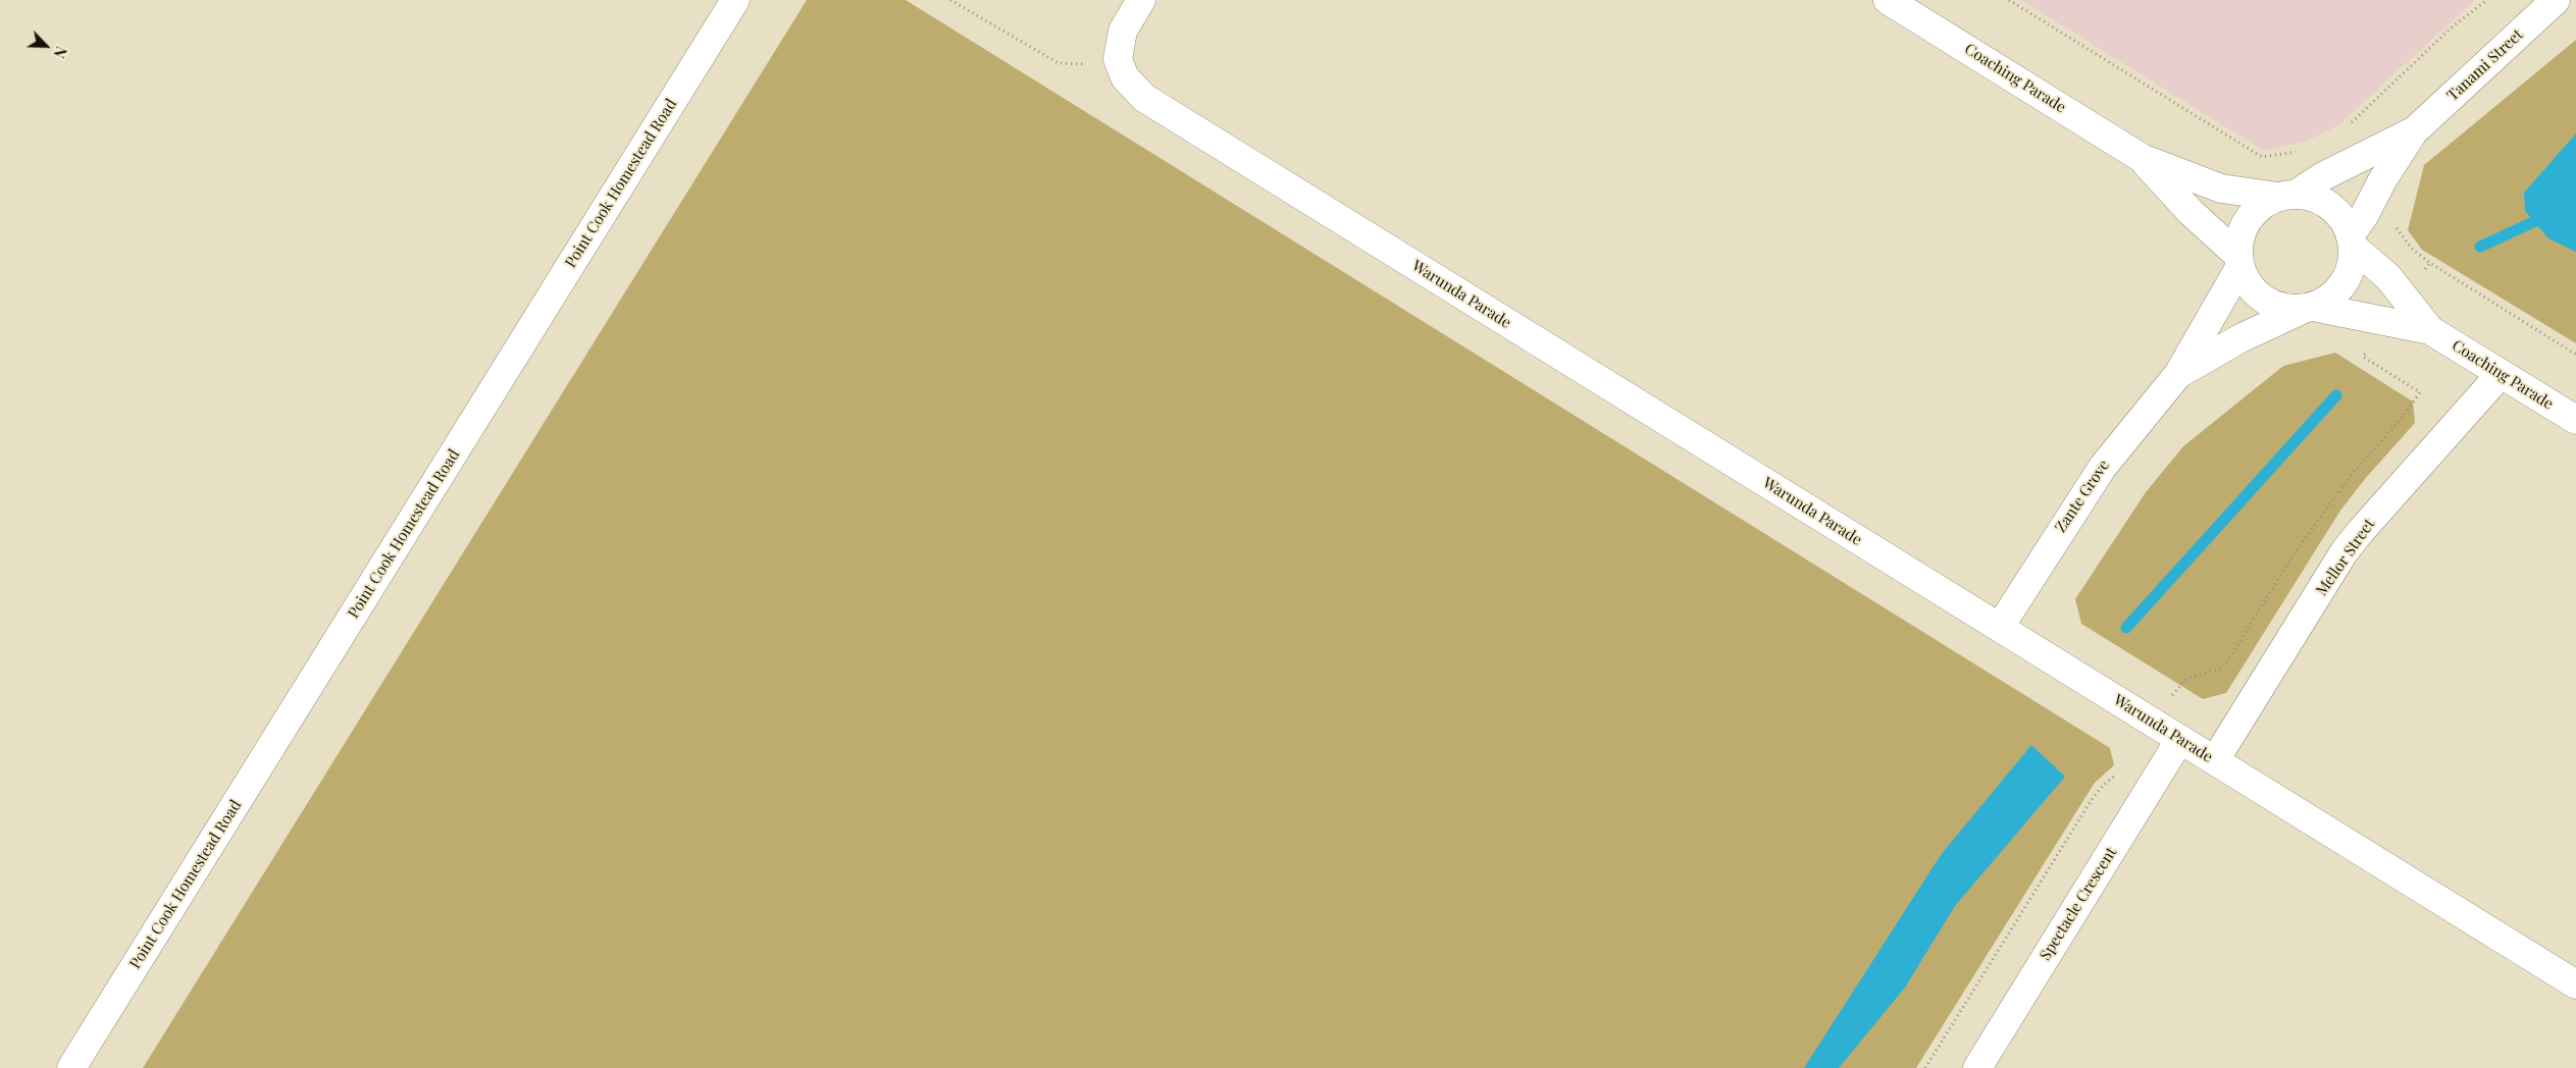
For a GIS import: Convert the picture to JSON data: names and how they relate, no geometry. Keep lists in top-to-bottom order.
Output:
{
  "streets": {
    "street": [
      "Tanami Street",
      "Coaching Parade",
      "Point Cook Homestead Road",
      "Warunda Parade",
      "Zante Grove",
      "Mellor Street",
      "Spectacle Crescent"
    ]
  },
  "crossings": [
    ["Tanami Street", "Coaching Parade"],
    ["Tanami Street", "Zante Grove"],
    ["Coaching Parade", "Zante Grove"],
    ["Coaching Parade", "Mellor Street"],
    ["Warunda Parade", "Zante Grove"],
    ["Warunda Parade", "Mellor Street"],
    ["Warunda Parade", "Spectacle Crescent"]
  ],
  "north": "bottom right"
}
